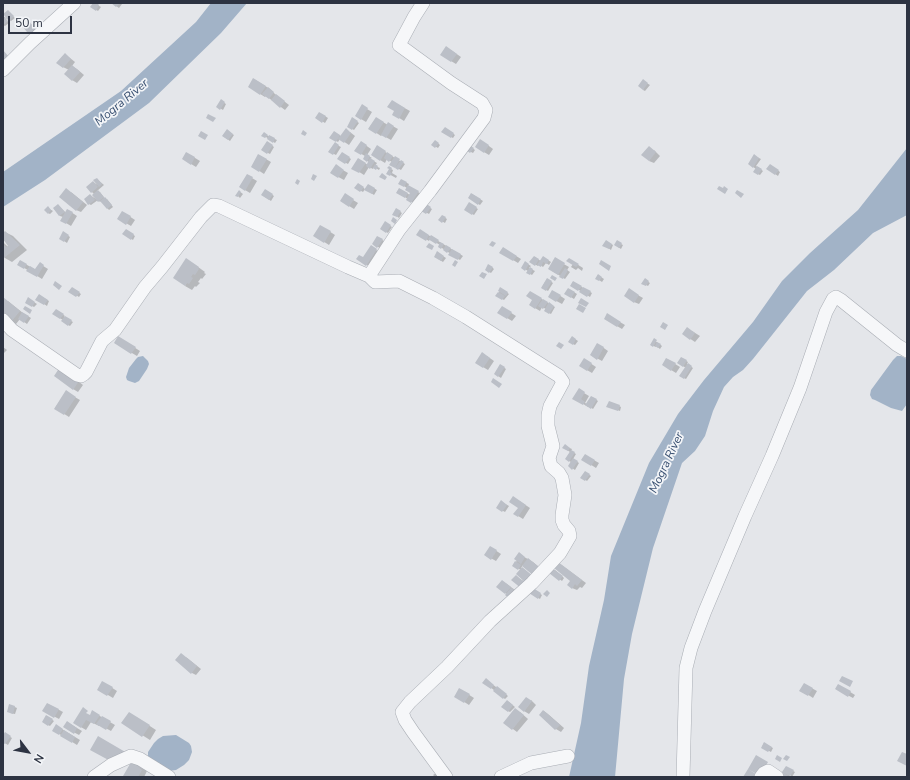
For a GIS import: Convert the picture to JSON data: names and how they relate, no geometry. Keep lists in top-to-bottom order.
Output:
{
  "water": ["Mogra River"],
  "scale_bar": "50 m",
  "north": "bottom right"
}
